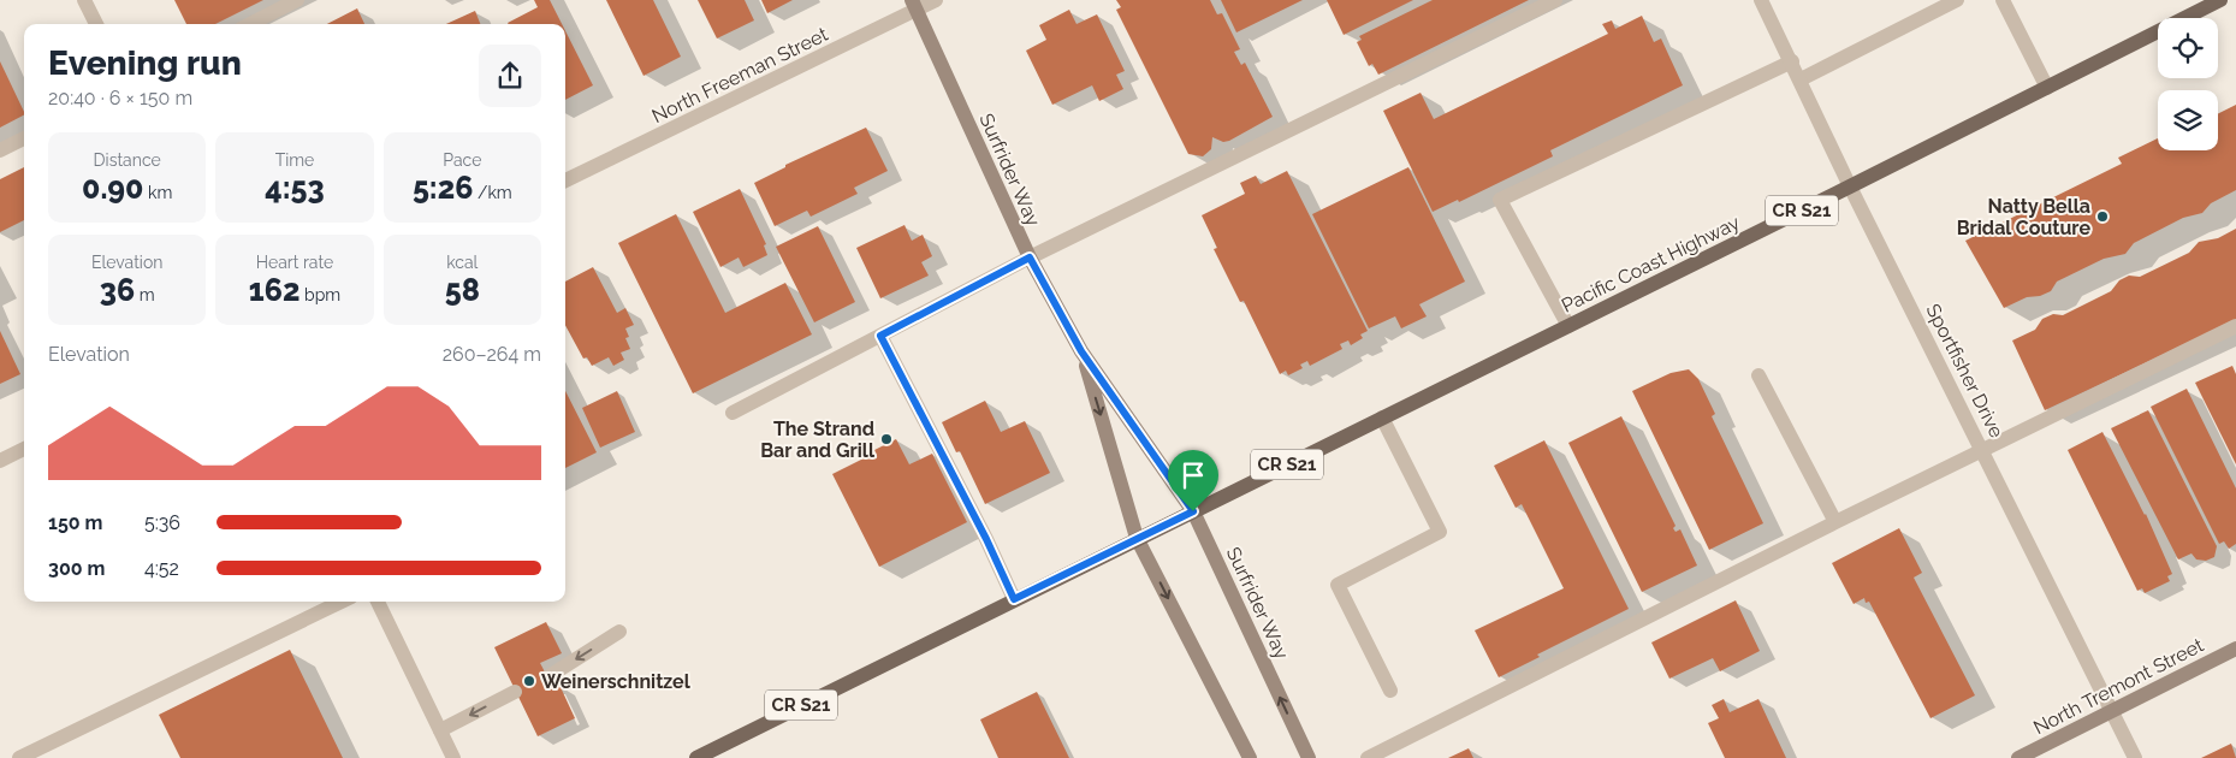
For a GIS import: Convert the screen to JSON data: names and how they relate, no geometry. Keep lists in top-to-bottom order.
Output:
{
  "streets": {
    "main road": ["CR S21", "Pacific Coast Highway"],
    "street": [
      "North Freeman Street",
      "Surfrider Way",
      "Sportfisher Drive",
      "North Tremont Street"
    ]
  },
  "crossings": [
    ["North Freeman Street", "Surfrider Way"],
    ["Surfrider Way", "CR S21"],
    ["Surfrider Way", "Pacific Coast Highway"],
    ["CR S21", "Pacific Coast Highway"],
    ["Pacific Coast Highway", "Sportfisher Drive"],
    ["Sportfisher Drive", "North Tremont Street"]
  ],
  "places": ["Natty Bella Bridal Couture", "The Strand Bar and Grill", "Weinerschnitzel"],
  "page": {
    "heading": ["Evening run", "20:40 · 6 × 150 m"],
    "stats": [
      ["Distance", "0.90 km"],
      ["Time", "4:53"],
      ["Pace", "5:26 /km"],
      ["Elevation", "36 m"],
      ["Heart rate", "162 bpm"],
      ["kcal", "58"]
    ],
    "chart": ["Elevation", "260–264 m"],
    "list": [
      {
        "name": "150 m",
        "note": "5:36"
      },
      {
        "name": "300 m",
        "note": "4:52"
      }
    ]
  }
}
